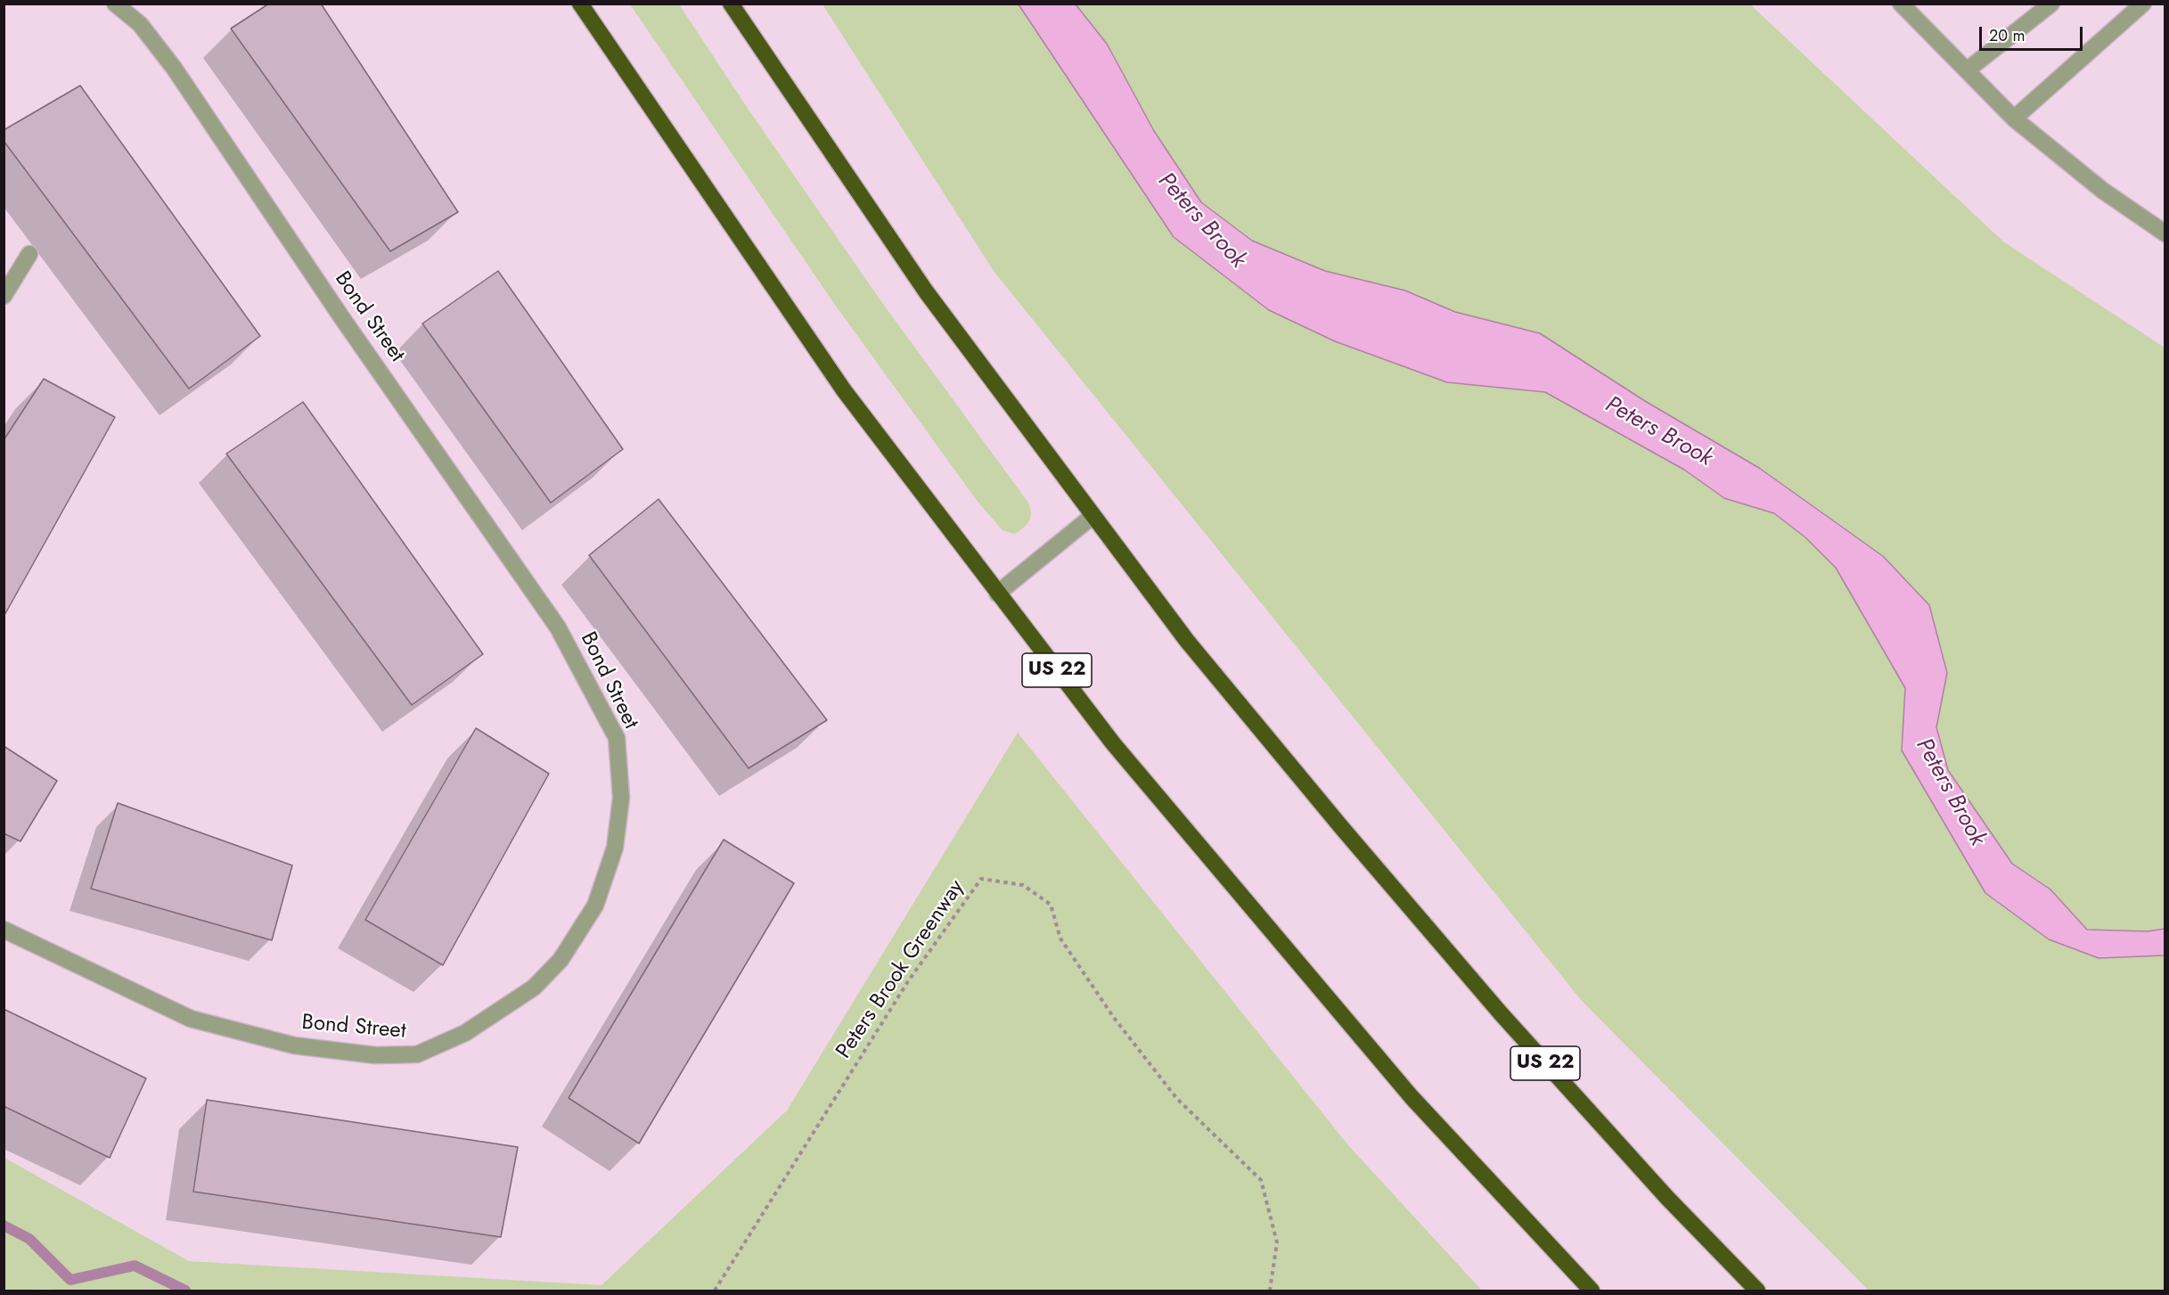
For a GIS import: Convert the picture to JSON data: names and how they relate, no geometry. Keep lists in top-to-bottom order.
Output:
{
  "streets": {
    "highway": ["US 22"],
    "street": ["Bond Street"],
    "path": ["Peters Brook Greenway"]
  },
  "water": ["Peters Brook"],
  "scale_bar": "20 m"
}
